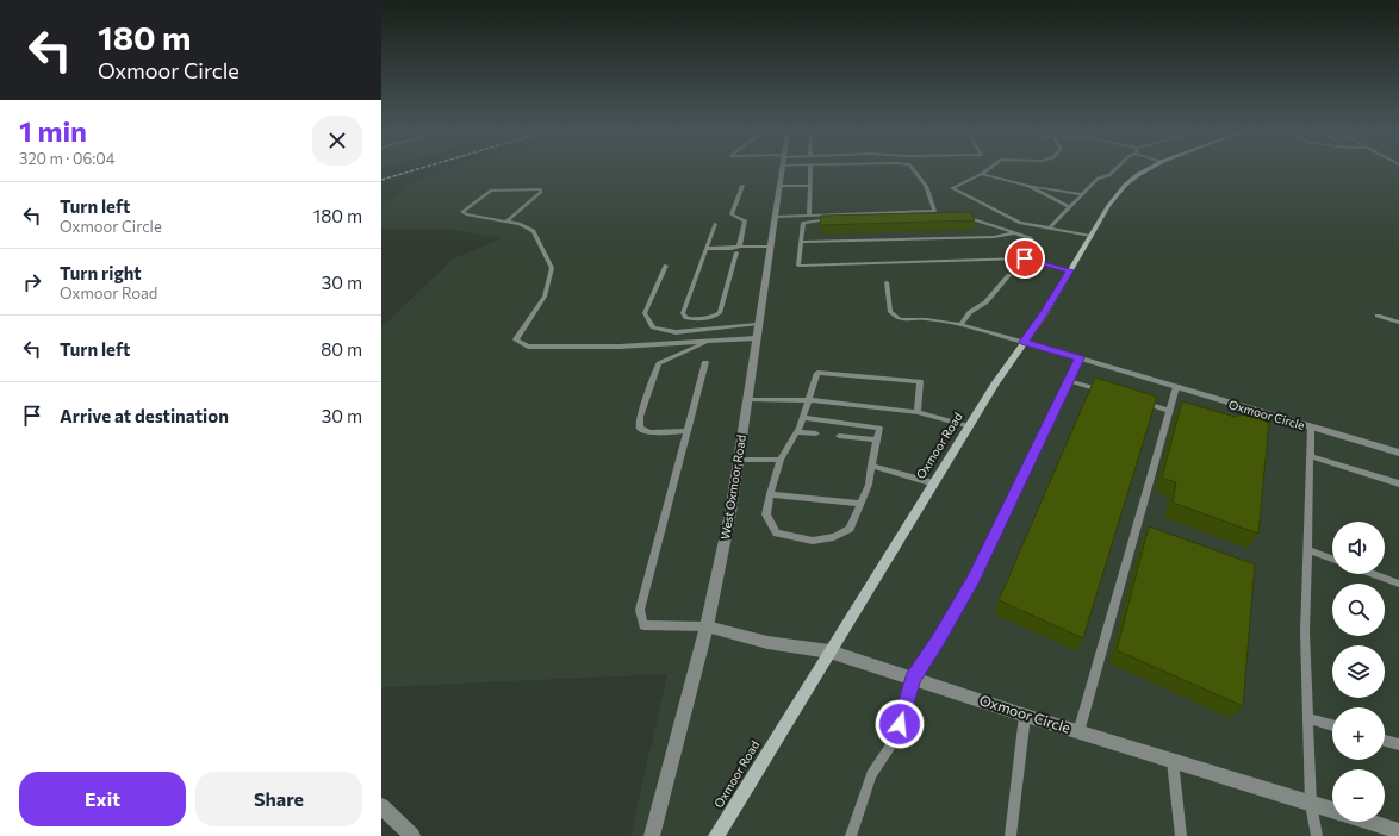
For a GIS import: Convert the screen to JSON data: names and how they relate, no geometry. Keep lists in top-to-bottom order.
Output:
{
  "streets": {
    "main road": ["Oxmoor Road"],
    "street": ["Oxmoor Circle", "West Oxmoor Road"]
  },
  "crossings": [
    ["Oxmoor Circle", "Oxmoor Road"],
    ["Oxmoor Circle", "West Oxmoor Road"]
  ],
  "page": {
    "turn": ["180 m", "Oxmoor Circle"],
    "heading": ["1 min", "320 m · 06:04"],
    "list": [
      {
        "name": "Turn left",
        "note": "Oxmoor Circle",
        "value": "180 m"
      },
      {
        "name": "Turn right",
        "note": "Oxmoor Road",
        "value": "30 m"
      },
      {
        "name": "Turn left",
        "value": "80 m"
      },
      {
        "name": "Arrive at destination",
        "value": "30 m"
      }
    ],
    "map_buttons": ["+", "−"],
    "buttons": ["Exit", "Share"]
  }
}
